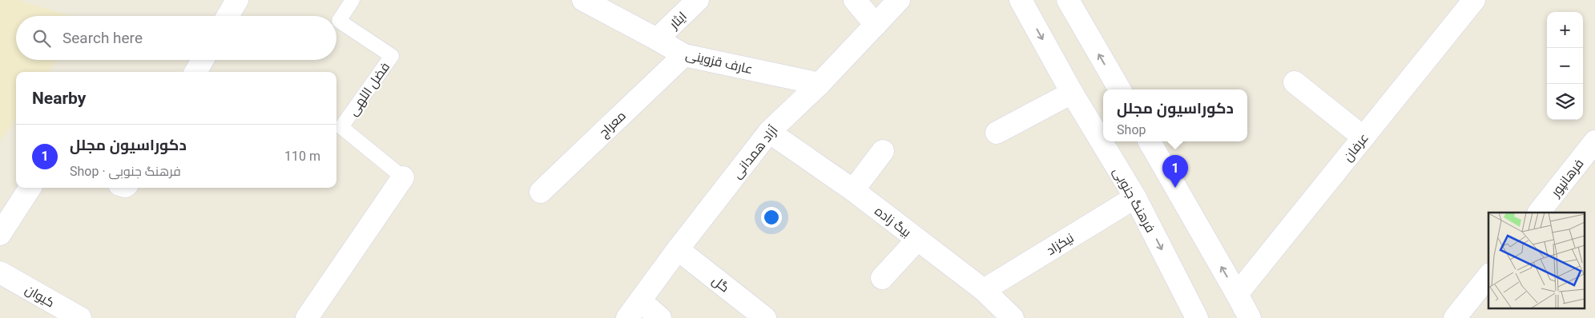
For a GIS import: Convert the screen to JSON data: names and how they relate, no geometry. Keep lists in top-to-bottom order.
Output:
{
  "streets": {
    "street": [
      "ایثار",
      "عارف قزوینی",
      "فضل اللهی",
      "معراج",
      "عرفان",
      "آزاد همدانی",
      "فرهانپور",
      "فرهنگ جنوبی",
      "بیگ زاده",
      "نیکزاد",
      "گل",
      "کیوان"
    ]
  },
  "crossings": [
    ["ایثار", "عارف قزوینی"],
    ["عارف قزوینی", "معراج"],
    ["عارف قزوینی", "آزاد همدانی"],
    ["آزاد همدانی", "بیگ زاده"],
    ["آزاد همدانی", "گل"],
    ["فرهنگ جنوبی", "نیکزاد"],
    ["بیگ زاده", "نیکزاد"]
  ],
  "page": {
    "map_buttons": ["+", "−"],
    "search": "Search here",
    "heading": "Nearby",
    "popup": ["دکوراسیون مجلل", "Shop"],
    "list": [
      {
        "mark": "1",
        "name": "دکوراسیون مجلل",
        "note": "Shop · فرهنگ جنوبی",
        "value": "110 m"
      }
    ],
    "pins": "1"
  }
}
